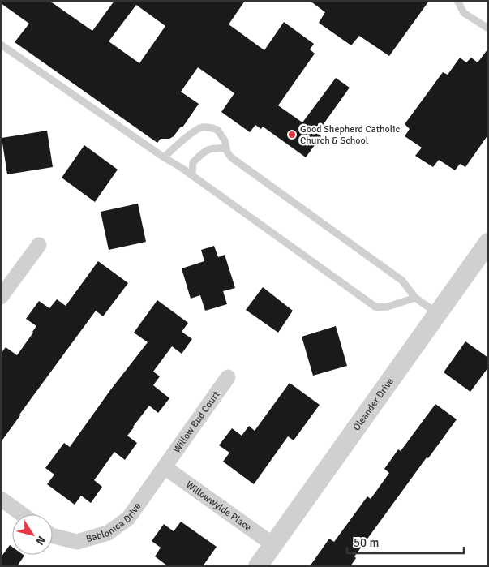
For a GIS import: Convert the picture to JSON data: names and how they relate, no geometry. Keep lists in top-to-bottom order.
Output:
{
  "streets": {
    "street": [
      "Oleander Drive",
      "Willow Bud Court",
      "Willowwylde Place",
      "Bablonica Drive"
    ]
  },
  "crossings": [
    ["Oleander Drive", "Willowwylde Place"],
    ["Willow Bud Court", "Willowwylde Place"],
    ["Willow Bud Court", "Bablonica Drive"],
    ["Willowwylde Place", "Bablonica Drive"]
  ],
  "places": ["Good Shepherd Catholic Church & School"],
  "scale_bar": "50 m",
  "north": "bottom right"
}
